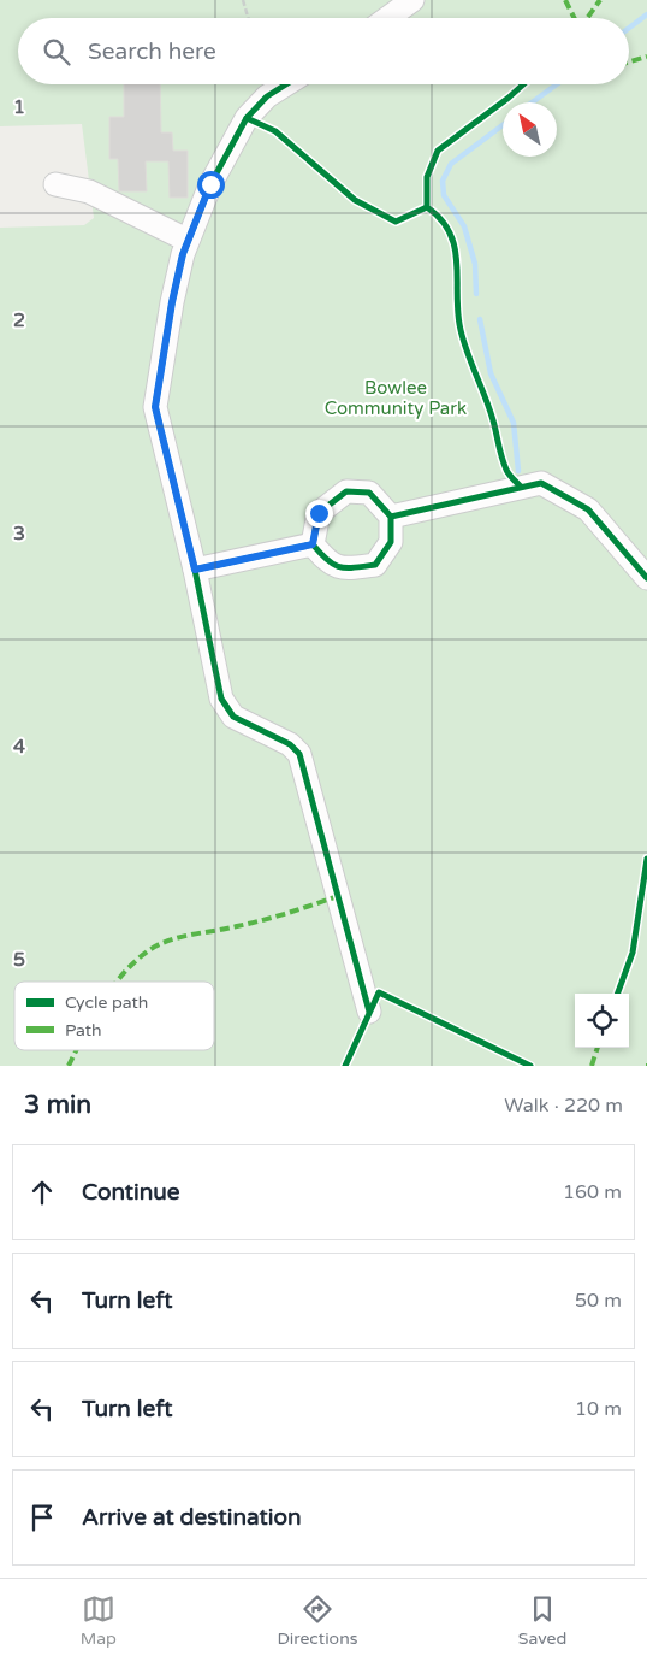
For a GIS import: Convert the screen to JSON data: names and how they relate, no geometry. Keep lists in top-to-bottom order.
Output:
{
  "parks": ["Bowlee Community Park"],
  "legend": ["Cycle path", "Path"],
  "north": "top left",
  "page": {
    "search": "Search here",
    "heading": ["3 min", "Walk · 220 m"],
    "list": [
      ["Continue", "160 m"],
      ["Turn left", "50 m"],
      ["Turn left", "10 m"],
      "Arrive at destination"
    ],
    "nav": ["Map", "Directions", "Saved"]
  },
  "grid": {
    "rows": [
      "1",
      "2",
      "3",
      "4",
      "5"
    ]
  }
}
